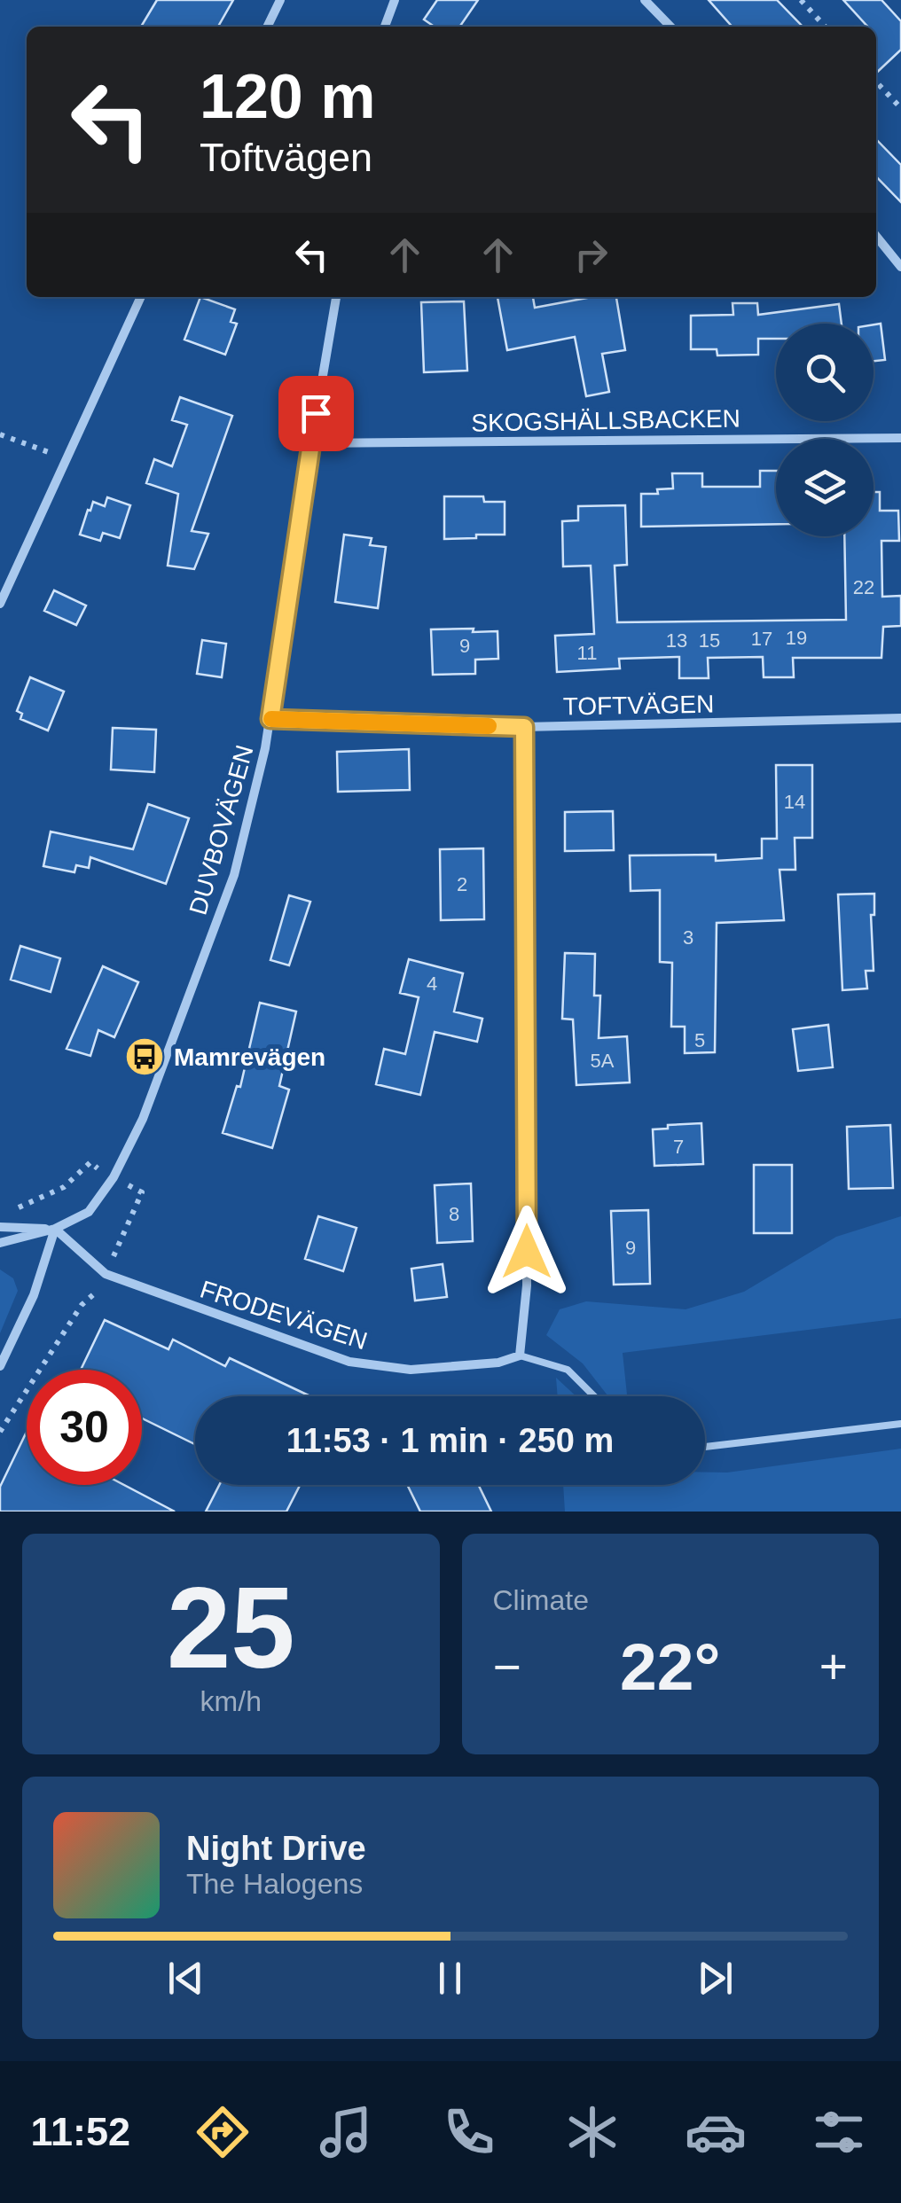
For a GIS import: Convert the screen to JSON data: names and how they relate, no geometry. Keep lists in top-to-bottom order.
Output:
{
  "streets": {
    "street": [
      "SKOGSHÄLLSBACKEN",
      "TOFTVÄGEN",
      "DUVBOVÄGEN",
      "FRODEVÄGEN"
    ]
  },
  "crossings": [
    ["SKOGSHÄLLSBACKEN", "DUVBOVÄGEN"],
    ["TOFTVÄGEN", "DUVBOVÄGEN"],
    ["DUVBOVÄGEN", "FRODEVÄGEN"]
  ],
  "places": {
    "bus stop": ["Mamrevägen"]
  },
  "house_numbers": [
    "22",
    "19",
    "17",
    "13",
    "15",
    "9",
    "11",
    "14",
    "2",
    "3",
    "4",
    "5",
    "5A",
    "7",
    "8",
    "9"
  ],
  "page": {
    "turn": ["120 m", "Toftvägen"],
    "limit": "30",
    "trip": "11:53 · 1 min · 250 m",
    "tile": [
      ["25", "km/h"],
      "Climate"
    ],
    "heat": ["−", "22°", "+"],
    "song": ["Night Drive", "The Halogens"],
    "tabs": "11:52"
  }
}
